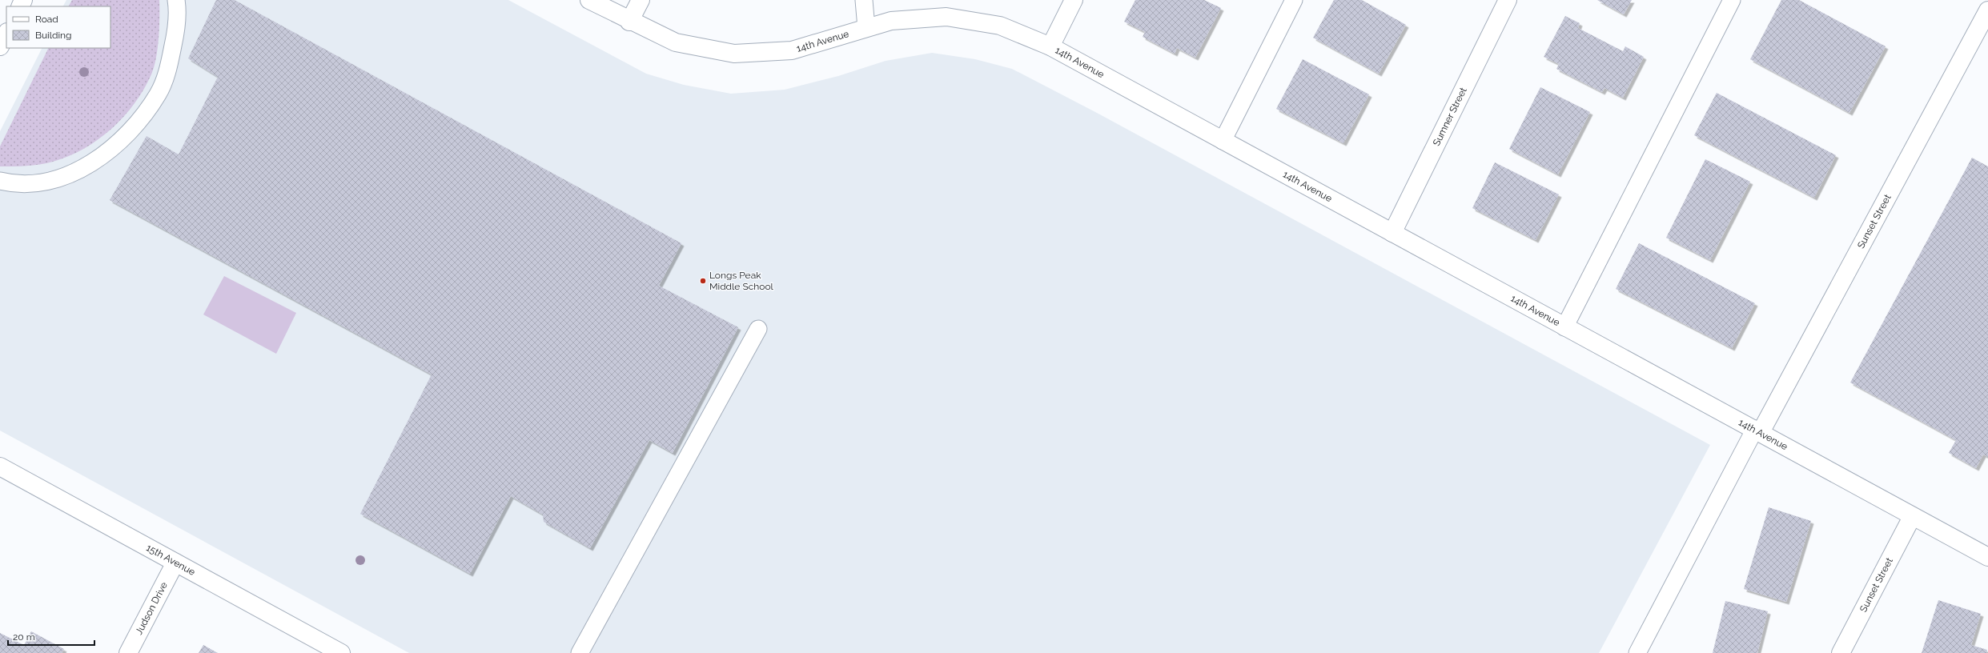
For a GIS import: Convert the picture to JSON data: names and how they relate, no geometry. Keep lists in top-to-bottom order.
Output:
{
  "streets": {
    "street": [
      "14th Avenue",
      "Sumner Street",
      "Sunset Street",
      "15th Avenue",
      "Judson Drive"
    ]
  },
  "crossings": [
    ["14th Avenue", "Sumner Street"],
    ["14th Avenue", "Sunset Street"],
    ["15th Avenue", "Judson Drive"]
  ],
  "places": ["Longs Peak Middle School"],
  "legend": ["Road", "Building"],
  "scale_bar": "20 m"
}
